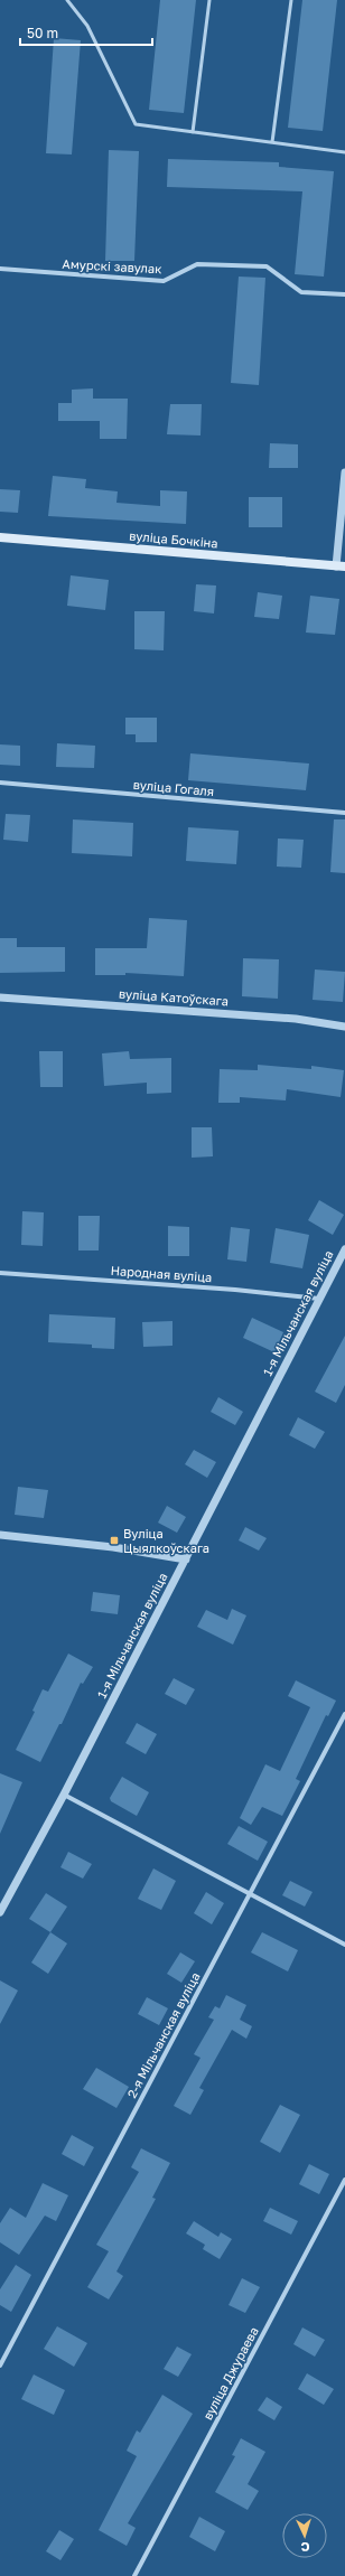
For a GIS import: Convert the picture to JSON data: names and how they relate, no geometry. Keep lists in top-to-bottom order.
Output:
{
  "streets": {
    "main road": ["вуліца Бочкіна"],
    "street": [
      "Амурскі завулак",
      "вуліца Гогаля",
      "вуліца Катоўскага",
      "Народная вуліца",
      "1-я Мільчанская вуліца",
      "2-я Мільчанская вуліца",
      "вуліца Джураева"
    ]
  },
  "crossings": [
    ["Народная вуліца", "1-я Мільчанская вуліца"]
  ],
  "places": {
    "transit": ["Вуліца Цыялкоўскага"]
  },
  "scale_bar": "50 m",
  "north": "bottom"
}
